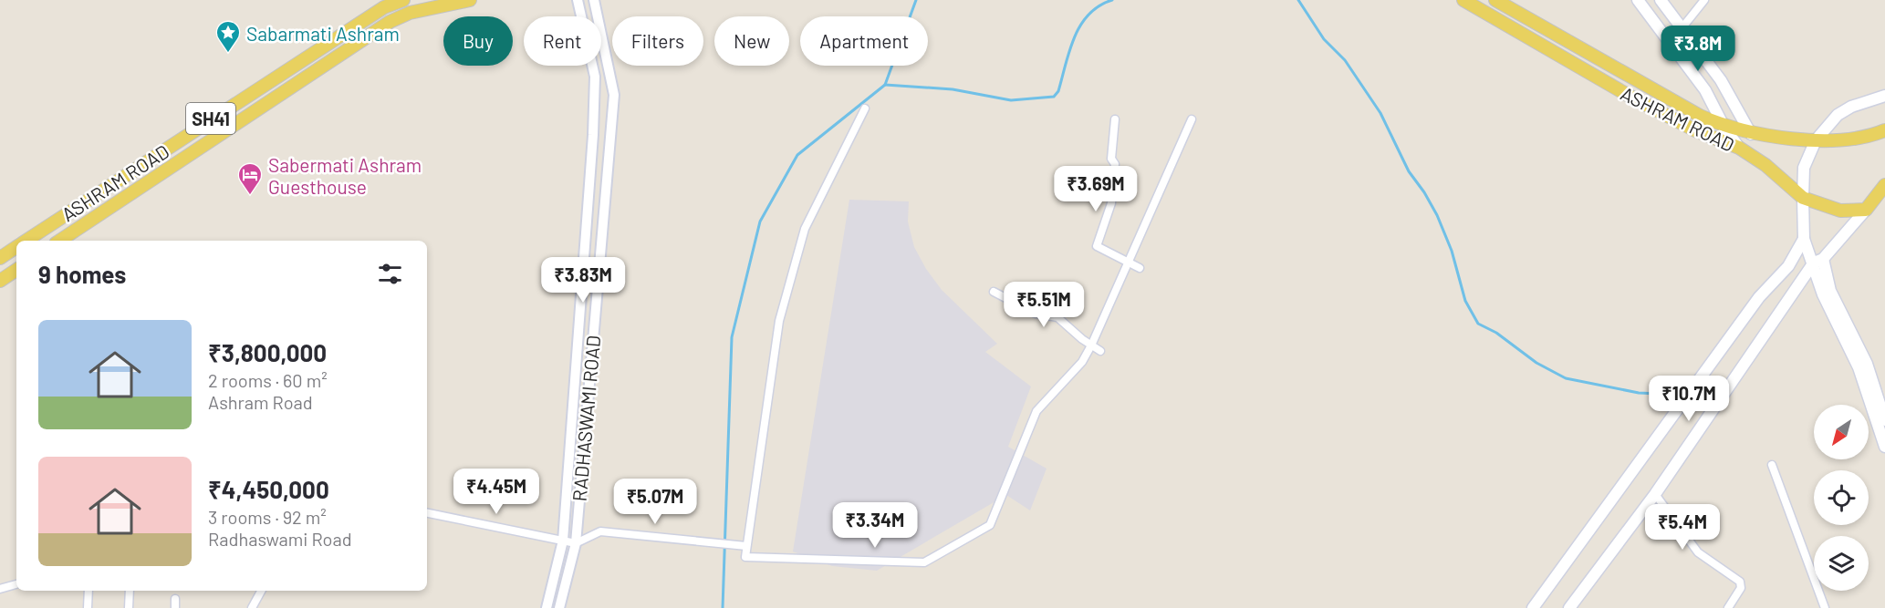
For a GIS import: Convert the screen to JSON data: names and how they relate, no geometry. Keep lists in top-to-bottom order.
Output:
{
  "streets": {
    "main road": ["SH41", "ASHRAM ROAD"],
    "street": ["RADHASWAMI ROAD"]
  },
  "places": {
    "place": ["Sabarmati Ashram"],
    "hotel": ["Sabermati Ashram Guesthouse"]
  },
  "north": "bottom left",
  "page": {
    "chip": [
      "Buy",
      "Rent",
      "Filters",
      "New",
      "Apartment"
    ],
    "price": [
      "₹3.8M",
      "₹3.69M",
      "₹3.83M",
      "₹5.51M",
      "₹10.7M",
      "₹4.45M",
      "₹5.07M",
      "₹3.34M",
      "₹5.4M"
    ],
    "heading": "9 homes",
    "list": [
      {
        "name": "₹3,800,000",
        "note": "2 rooms · 60 m² · Ashram Road"
      },
      {
        "name": "₹4,450,000",
        "note": "3 rooms · 92 m² · Radhaswami Road"
      }
    ]
  }
}
